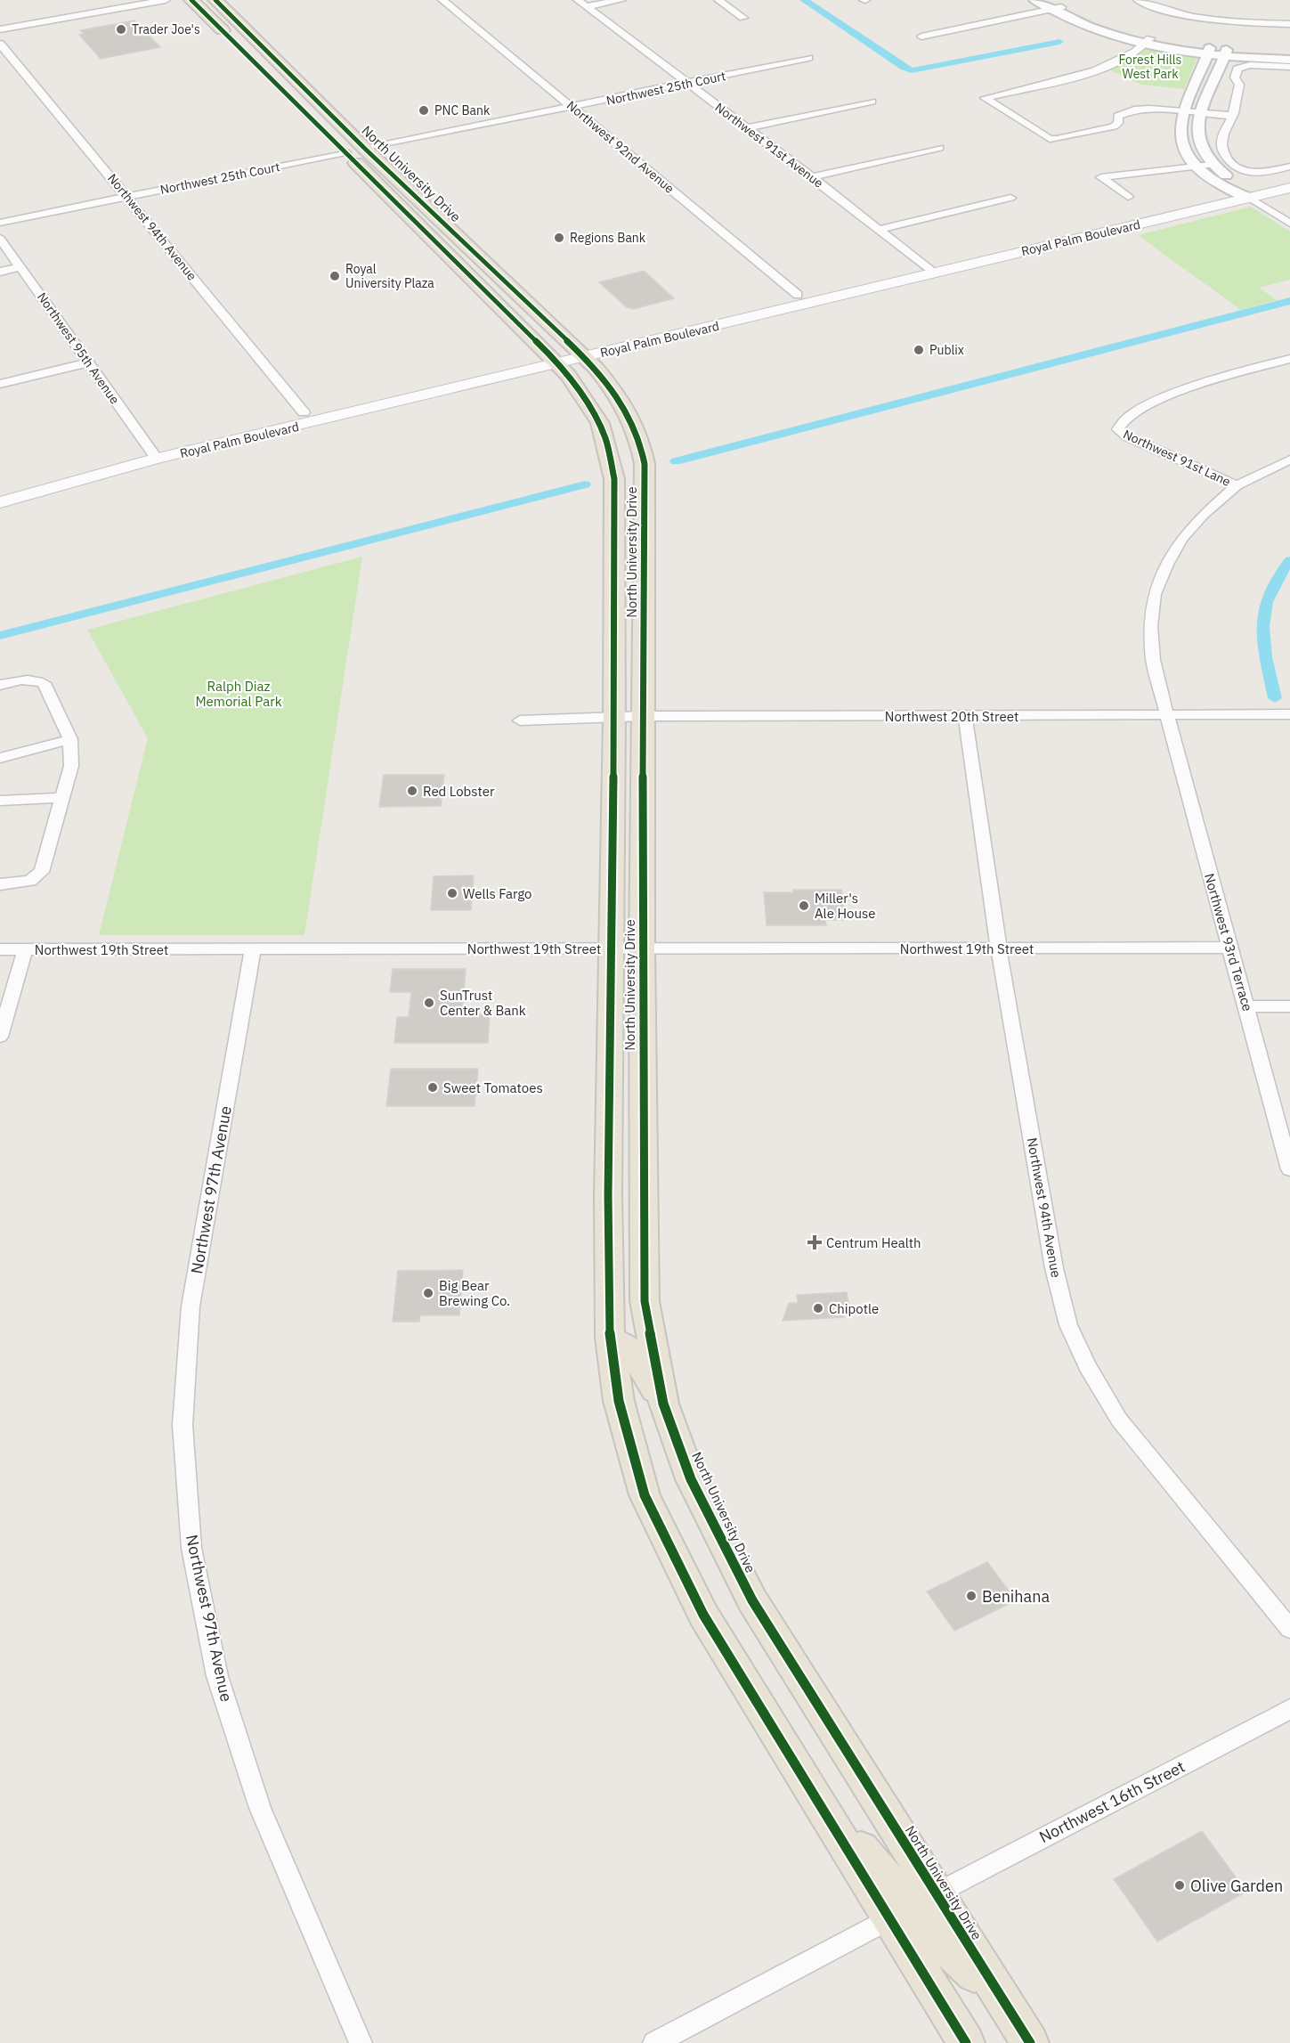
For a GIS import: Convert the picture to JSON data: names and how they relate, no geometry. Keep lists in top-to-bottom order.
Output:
{
  "streets": {
    "main road": ["North University Drive", "Royal Palm Boulevard"],
    "street": [
      "Northwest 25th Court",
      "Northwest 91st Avenue",
      "Northwest 92nd Avenue",
      "Northwest 94th Avenue",
      "Northwest 95th Avenue",
      "Northwest 91st Lane",
      "Northwest 20th Street",
      "Northwest 93rd Terrace",
      "Northwest 19th Street",
      "Northwest 97th Avenue",
      "Northwest 16th Street"
    ]
  },
  "crossings": [
    ["Northwest 25th Court", "Northwest 91st Avenue"],
    ["Northwest 25th Court", "Northwest 92nd Avenue"],
    ["Northwest 25th Court", "North University Drive"],
    ["Northwest 25th Court", "Northwest 94th Avenue"],
    ["Northwest 91st Avenue", "Royal Palm Boulevard"],
    ["Northwest 92nd Avenue", "Royal Palm Boulevard"],
    ["North University Drive", "Royal Palm Boulevard"],
    ["North University Drive", "Northwest 20th Street"],
    ["North University Drive", "Northwest 19th Street"],
    ["North University Drive", "Northwest 16th Street"],
    ["Northwest 94th Avenue", "Royal Palm Boulevard"],
    ["Northwest 94th Avenue", "Northwest 20th Street"],
    ["Northwest 94th Avenue", "Northwest 19th Street"],
    ["Royal Palm Boulevard", "Northwest 95th Avenue"],
    ["Northwest 91st Lane", "Northwest 93rd Terrace"],
    ["Northwest 20th Street", "Northwest 93rd Terrace"],
    ["Northwest 93rd Terrace", "Northwest 19th Street"],
    ["Northwest 19th Street", "Northwest 97th Avenue"]
  ],
  "parks": ["Forest Hills West Park", "Ralph Diaz Memorial Park"],
  "places": {
    "other": [
      "Trader Joe's",
      "PNC Bank",
      "Regions Bank",
      "Royal University Plaza",
      "Publix",
      "Red Lobster",
      "Wells Fargo",
      "Miller's Ale House",
      "SunTrust Center & Bank",
      "Sweet Tomatoes",
      "Big Bear Brewing Co.",
      "Chipotle",
      "Benihana",
      "Olive Garden"
    ],
    "health": ["Centrum Health"]
  }
}
